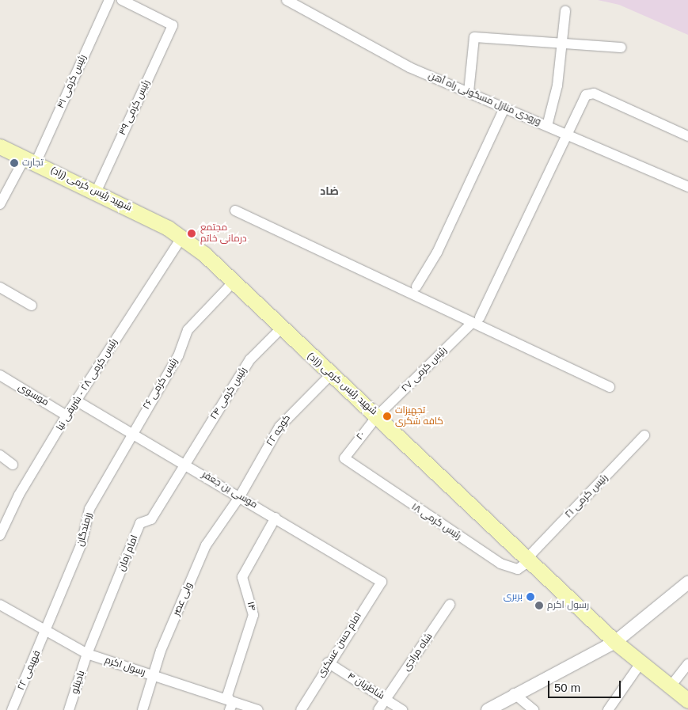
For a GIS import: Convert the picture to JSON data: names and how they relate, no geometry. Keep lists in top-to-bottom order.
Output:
{
  "streets": {
    "main road": ["شهید رئیس کرمی (زاد)"],
    "street": [
      "رئیس کرمی ۴۱",
      "ورودی منازل مسکونی راه آهن",
      "رئیس کرمی ۳۹",
      "رئیس کرمی ۲۷",
      "رئیس کرمی ۲۶",
      "رئیس کرمی ۲۸ - شریفی نیا",
      "رئیس کرمی ۲۴",
      "موسوی",
      "کوچه ۲۲",
      "۲۰",
      "موسی بن جعفر",
      "رئیس کرمی ۲۱",
      "رئیس کرمی ۱۸",
      "رزمندگان",
      "امام زمان",
      "ولی عصر",
      "۱۴",
      "امام حسن عسکری",
      "شاه مرادی",
      "رسول اکرم",
      "فهیمی ۲۲",
      "بادینلو",
      "شاطریان ۴"
    ]
  },
  "crossings": [
    ["رئیس کرمی ۴۱", "شهید رئیس کرمی (زاد)"],
    ["رئیس کرمی ۳۹", "شهید رئیس کرمی (زاد)"],
    ["شهید رئیس کرمی (زاد)", "رئیس کرمی ۲۷"],
    ["شهید رئیس کرمی (زاد)", "رئیس کرمی ۲۶"],
    ["شهید رئیس کرمی (زاد)", "رئیس کرمی ۲۸ - شریفی نیا"],
    ["شهید رئیس کرمی (زاد)", "رئیس کرمی ۲۴"],
    ["شهید رئیس کرمی (زاد)", "کوچه ۲۲"],
    ["شهید رئیس کرمی (زاد)", "۲۰"],
    ["شهید رئیس کرمی (زاد)", "رئیس کرمی ۲۱"],
    ["شهید رئیس کرمی (زاد)", "رئیس کرمی ۱۸"],
    ["رئیس کرمی ۲۷", "۲۰"],
    ["رئیس کرمی ۲۶", "موسی بن جعفر"],
    ["رئیس کرمی ۲۶", "رزمندگان"],
    ["رئیس کرمی ۲۸ - شریفی نیا", "موسوی"],
    ["رئیس کرمی ۲۸ - شریفی نیا", "موسی بن جعفر"],
    ["رئیس کرمی ۲۴", "موسی بن جعفر"],
    ["رئیس کرمی ۲۴", "امام زمان"],
    ["کوچه ۲۲", "موسی بن جعفر"],
    ["کوچه ۲۲", "ولی عصر"],
    ["۲۰", "رئیس کرمی ۱۸"],
    ["موسی بن جعفر", "رزمندگان"],
    ["موسی بن جعفر", "امام زمان"],
    ["موسی بن جعفر", "ولی عصر"],
    ["موسی بن جعفر", "۱۴"],
    ["موسی بن جعفر", "امام حسن عسکری"],
    ["رئیس کرمی ۲۱", "رئیس کرمی ۱۸"],
    ["رزمندگان", "رسول اکرم"],
    ["رزمندگان", "فهیمی ۲۲"],
    ["امام زمان", "رسول اکرم"],
    ["امام زمان", "بادینلو"],
    ["ولی عصر", "رسول اکرم"],
    ["۱۴", "رسول اکرم"],
    ["امام حسن عسکری", "شاطریان ۴"],
    ["شاه مرادی", "شاطریان ۴"],
    ["رسول اکرم", "فهیمی ۲۲"],
    ["رسول اکرم", "بادینلو"]
  ],
  "districts": ["ضاد"],
  "places": [
    "تجارت",
    "مجتمع درمانی خاتم",
    "تجهیزات کافه شکری",
    "بربری",
    "رسول اکرم"
  ],
  "scale_bar": "50 m"
}
